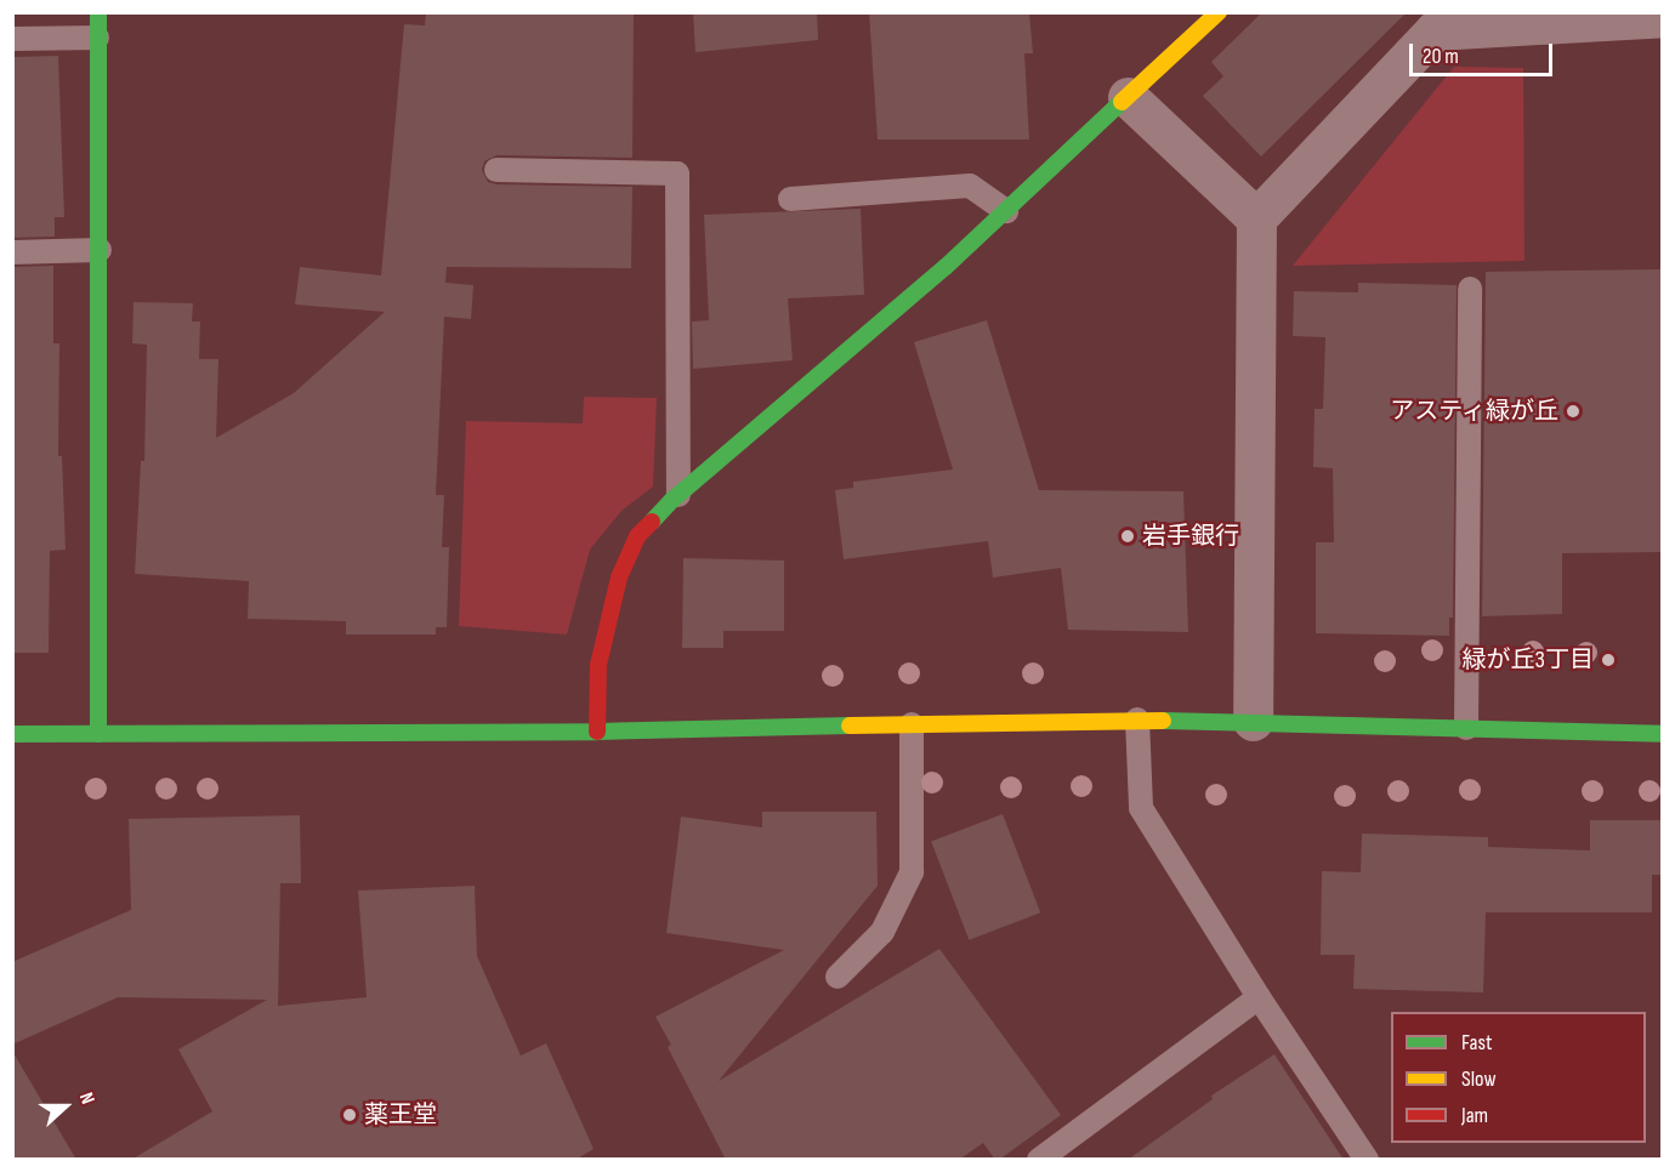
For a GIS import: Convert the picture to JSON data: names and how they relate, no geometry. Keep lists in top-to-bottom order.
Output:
{
  "places": [
    "アスティ緑が丘",
    "岩手銀行",
    "緑が丘3丁目",
    "薬王堂"
  ],
  "legend": ["Fast", "Slow", "Jam"],
  "scale_bar": "20 m",
  "north": "right"
}
